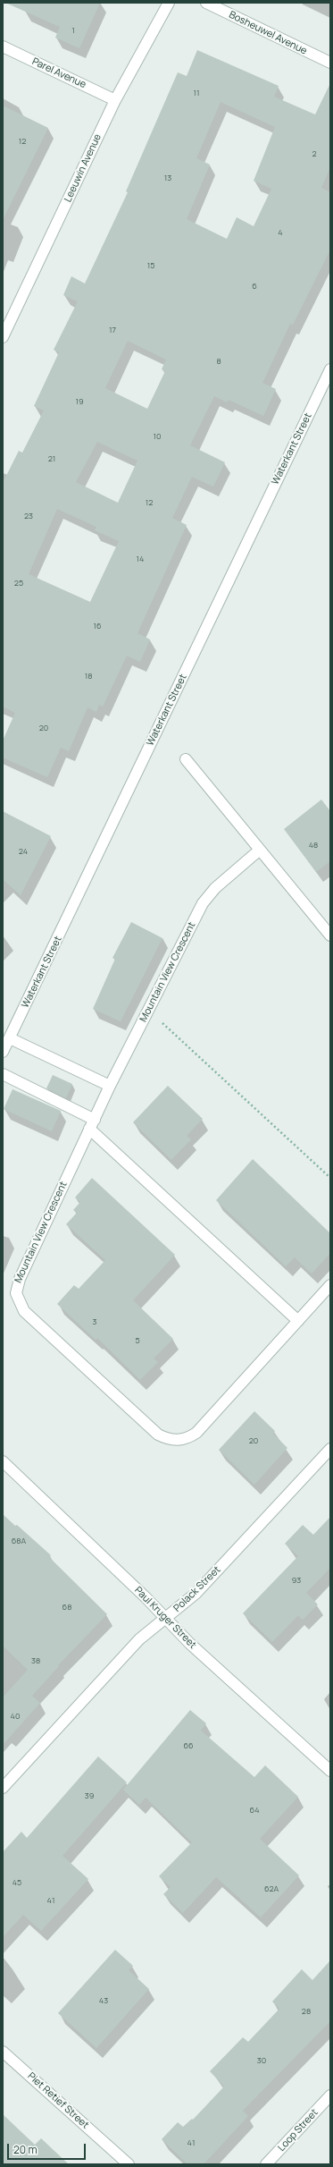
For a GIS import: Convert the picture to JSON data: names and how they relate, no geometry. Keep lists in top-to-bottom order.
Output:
{
  "streets": {
    "street": [
      "Bosheuwel Avenue",
      "Parel Avenue",
      "Leeuwin Avenue",
      "Waterkant Street",
      "Mountain View Crescent",
      "Polack Street",
      "Paul Kruger Street",
      "Piet Retief Street",
      "Loop Street"
    ]
  },
  "crossings": [
    ["Parel Avenue", "Leeuwin Avenue"],
    ["Polack Street", "Paul Kruger Street"]
  ],
  "house_numbers": [
    "1",
    "11",
    "12",
    "2",
    "13",
    "4",
    "15",
    "6",
    "17",
    "8",
    "19",
    "10",
    "21",
    "12",
    "23",
    "14",
    "25",
    "16",
    "18",
    "20",
    "48",
    "24",
    "3",
    "5",
    "20",
    "68A",
    "93",
    "68",
    "38",
    "40",
    "66",
    "39",
    "64",
    "45",
    "62A",
    "41",
    "43",
    "28",
    "30",
    "41"
  ],
  "scale_bar": "20 m"
}
